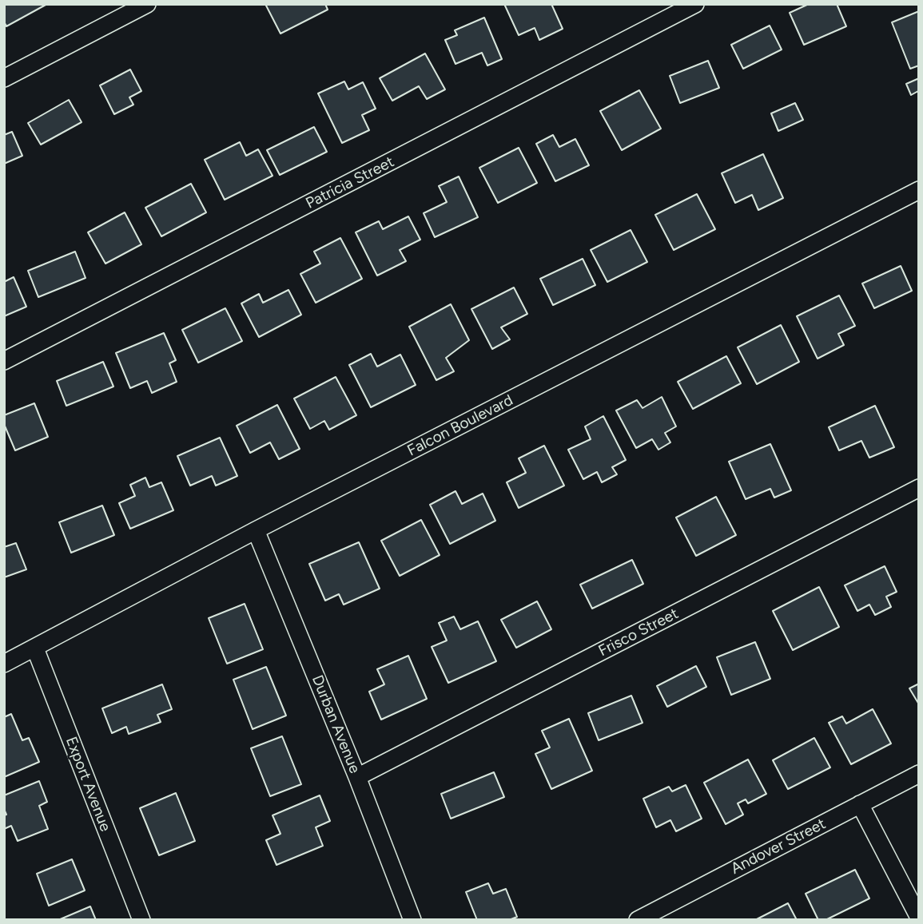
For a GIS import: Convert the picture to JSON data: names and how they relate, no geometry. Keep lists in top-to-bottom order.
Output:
{
  "streets": {
    "street": [
      "Patricia Street",
      "Falcon Boulevard",
      "Frisco Street",
      "Durban Avenue",
      "Export Avenue",
      "Andover Street"
    ]
  },
  "crossings": [
    ["Falcon Boulevard", "Durban Avenue"],
    ["Falcon Boulevard", "Export Avenue"],
    ["Frisco Street", "Durban Avenue"]
  ]
}
